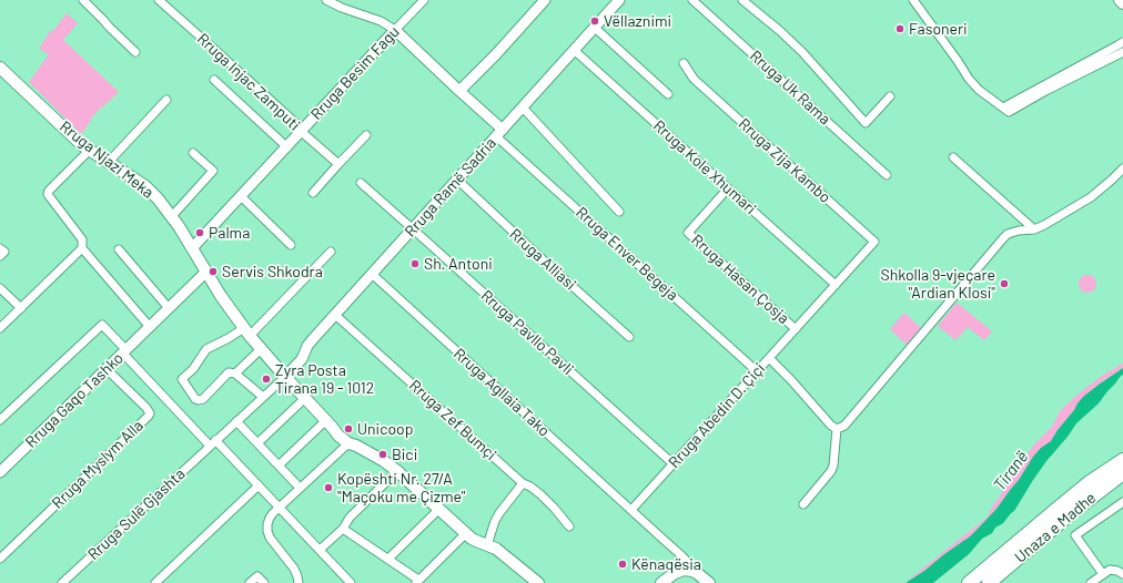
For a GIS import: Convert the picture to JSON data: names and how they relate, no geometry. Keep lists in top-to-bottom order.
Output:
{
  "streets": {
    "highway": ["Unaza e Madhe"],
    "main road": ["Rruga Njazi Meka"],
    "street": [
      "Rruga Besim Fagu",
      "Rruga Injac Zamputi",
      "Rruga Uk Rama",
      "Rruga Zija Kambo",
      "Rruga Kole Xhumari",
      "Rruga Ramë Sadria",
      "Rruga Enver Begeja",
      "Rruga Alliasi",
      "Rruga Hasan Çosja",
      "Rruga Pavllo Pavli",
      "Rruga Agllaia Tako",
      "Rruga Gaqo Tashko",
      "Rruga Abedin D. Çiçi",
      "Rruga Zef Bumçi",
      "Rruga Myslym Alla",
      "Rruga Sulë Gjashta"
    ]
  },
  "crossings": [
    ["Rruga Besim Fagu", "Rruga Injac Zamputi"],
    ["Rruga Besim Fagu", "Rruga Njazi Meka"],
    ["Rruga Njazi Meka", "Rruga Ramë Sadria"],
    ["Rruga Njazi Meka", "Rruga Gaqo Tashko"],
    ["Rruga Njazi Meka", "Rruga Sulë Gjashta"],
    ["Rruga Zija Kambo", "Rruga Abedin D. Çiçi"],
    ["Rruga Kole Xhumari", "Rruga Ramë Sadria"],
    ["Rruga Kole Xhumari", "Rruga Hasan Çosja"],
    ["Rruga Kole Xhumari", "Rruga Abedin D. Çiçi"],
    ["Rruga Ramë Sadria", "Rruga Enver Begeja"],
    ["Rruga Ramë Sadria", "Rruga Alliasi"],
    ["Rruga Ramë Sadria", "Rruga Pavllo Pavli"],
    ["Rruga Ramë Sadria", "Rruga Agllaia Tako"],
    ["Rruga Ramë Sadria", "Rruga Zef Bumçi"],
    ["Rruga Ramë Sadria", "Rruga Sulë Gjashta"],
    ["Rruga Enver Begeja", "Rruga Abedin D. Çiçi"],
    ["Rruga Hasan Çosja", "Rruga Abedin D. Çiçi"],
    ["Rruga Pavllo Pavli", "Rruga Abedin D. Çiçi"],
    ["Rruga Agllaia Tako", "Rruga Abedin D. Çiçi"],
    ["Rruga Gaqo Tashko", "Rruga Myslym Alla"]
  ],
  "water": ["Tiranë"],
  "places": [
    "Vëllaznimi",
    "Fasoneri",
    "Palma",
    "Sh. Antoni",
    "Servis Shkodra",
    "Shkolla 9-vjeçare \"Ardian Klosi\"",
    "Zyra Posta Tirana 19 - 1012",
    "Unicoop",
    "Bici",
    "Kopështi Nr. 27/A \"Maçoku me Çizme\"",
    "Kënaqësia"
  ]
}
